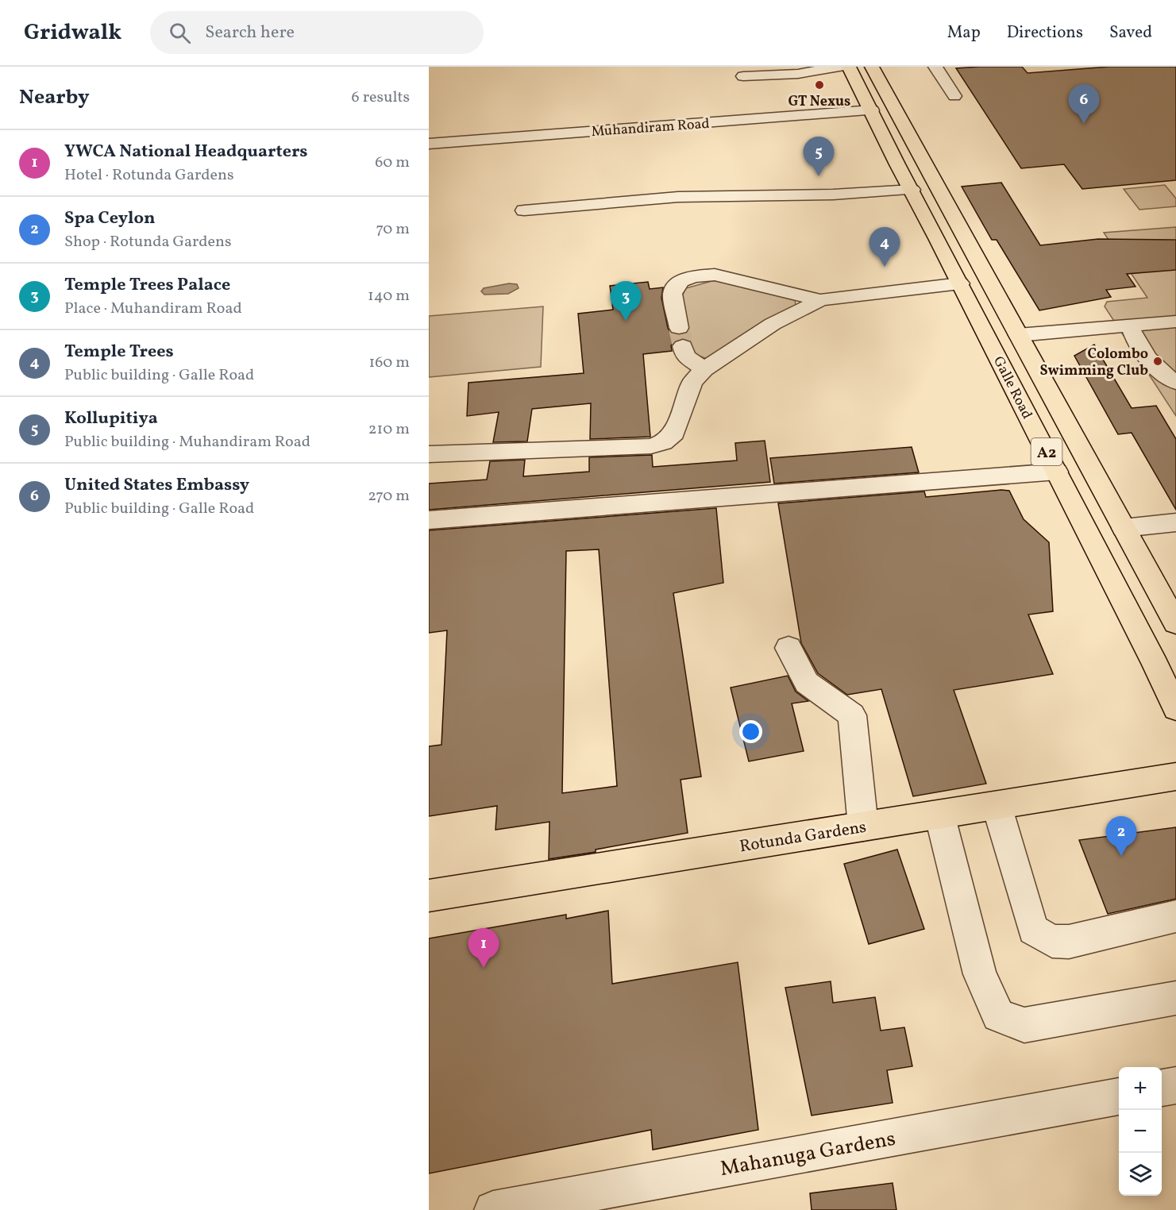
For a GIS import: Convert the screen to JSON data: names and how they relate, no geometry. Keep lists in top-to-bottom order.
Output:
{
  "streets": {
    "main road": ["Galle Road", "A2", "Rotunda Gardens"],
    "street": ["Muhandiram Road", "Mahanuga Gardens"]
  },
  "crossings": [
    ["Muhandiram Road", "Galle Road"]
  ],
  "places": ["GT Nexus", "Colombo Swimming Club"],
  "page": {
    "header": "Gridwalk",
    "search": "Search here",
    "nav": ["Map", "Directions", "Saved"],
    "heading": ["Nearby", "6 results"],
    "pins": [
      "6",
      "5",
      "4",
      "3",
      "2",
      "1"
    ],
    "list": [
      {
        "mark": "1",
        "name": "YWCA National Headquarters",
        "note": "Hotel · Rotunda Gardens",
        "value": "60 m"
      },
      {
        "mark": "2",
        "name": "Spa Ceylon",
        "note": "Shop · Rotunda Gardens",
        "value": "70 m"
      },
      {
        "mark": "3",
        "name": "Temple Trees Palace",
        "note": "Place · Muhandiram Road",
        "value": "140 m"
      },
      {
        "mark": "4",
        "name": "Temple Trees",
        "note": "Public building · Galle Road",
        "value": "160 m"
      },
      {
        "mark": "5",
        "name": "Kollupitiya",
        "note": "Public building · Muhandiram Road",
        "value": "210 m"
      },
      {
        "mark": "6",
        "name": "United States Embassy",
        "note": "Public building · Galle Road",
        "value": "270 m"
      }
    ],
    "map_buttons": ["+", "−"]
  }
}
